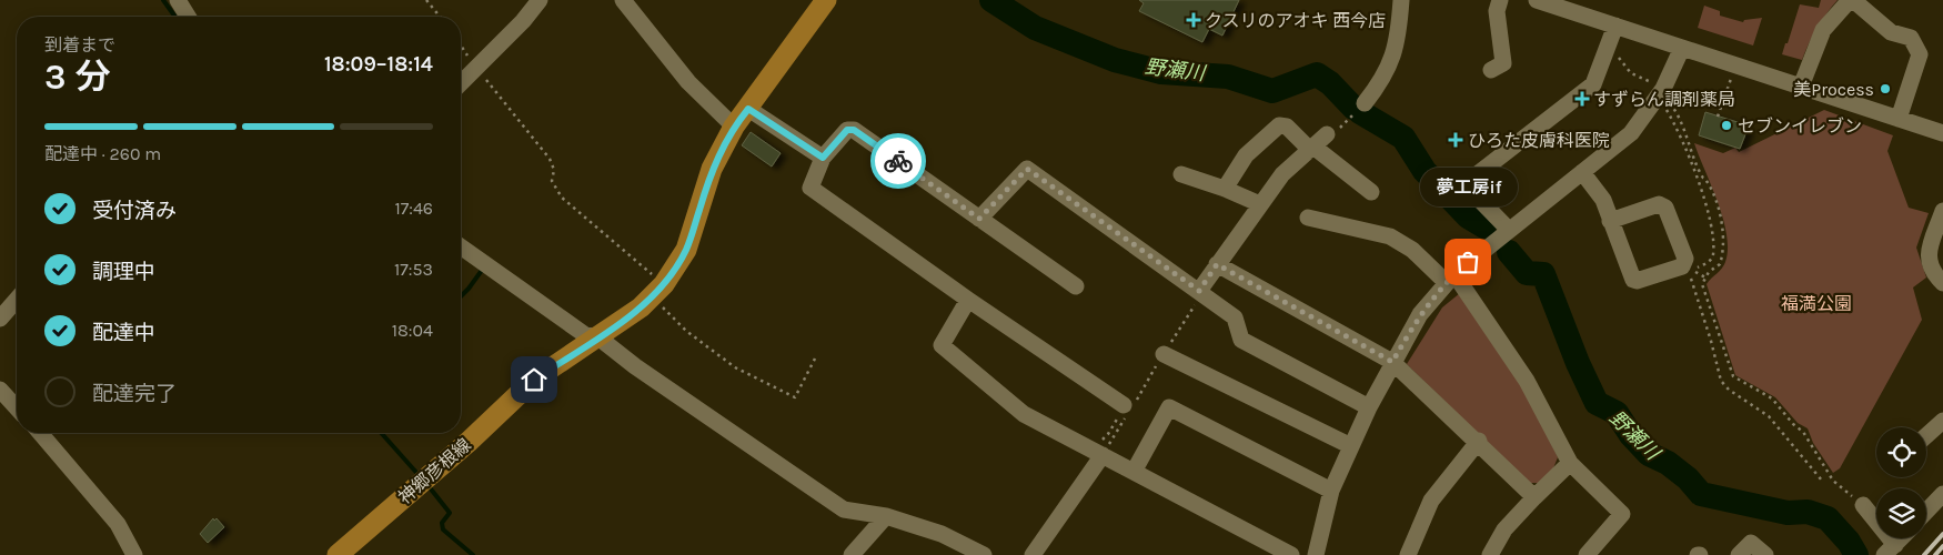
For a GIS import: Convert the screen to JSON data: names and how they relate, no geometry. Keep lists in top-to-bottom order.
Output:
{
  "streets": {
    "main road": ["神郷彦根線"]
  },
  "water": ["野瀬川"],
  "parks": ["福満公園"],
  "places": {
    "health": ["クスリのアオキ 西今店", "すずらん調剤薬局", "ひろた皮膚科医院"],
    "other": ["美Process", "セブンイレブン", "夢工房if"]
  },
  "page": {
    "heading": ["3 分", "到着まで", "18:09–18:14"],
    "bar": "配達中 · 260 m",
    "bubble": "夢工房if",
    "list": [
      ["受付済み", "17:46"],
      ["調理中", "17:53"],
      ["配達中", "18:04"],
      "配達完了"
    ]
  }
}
